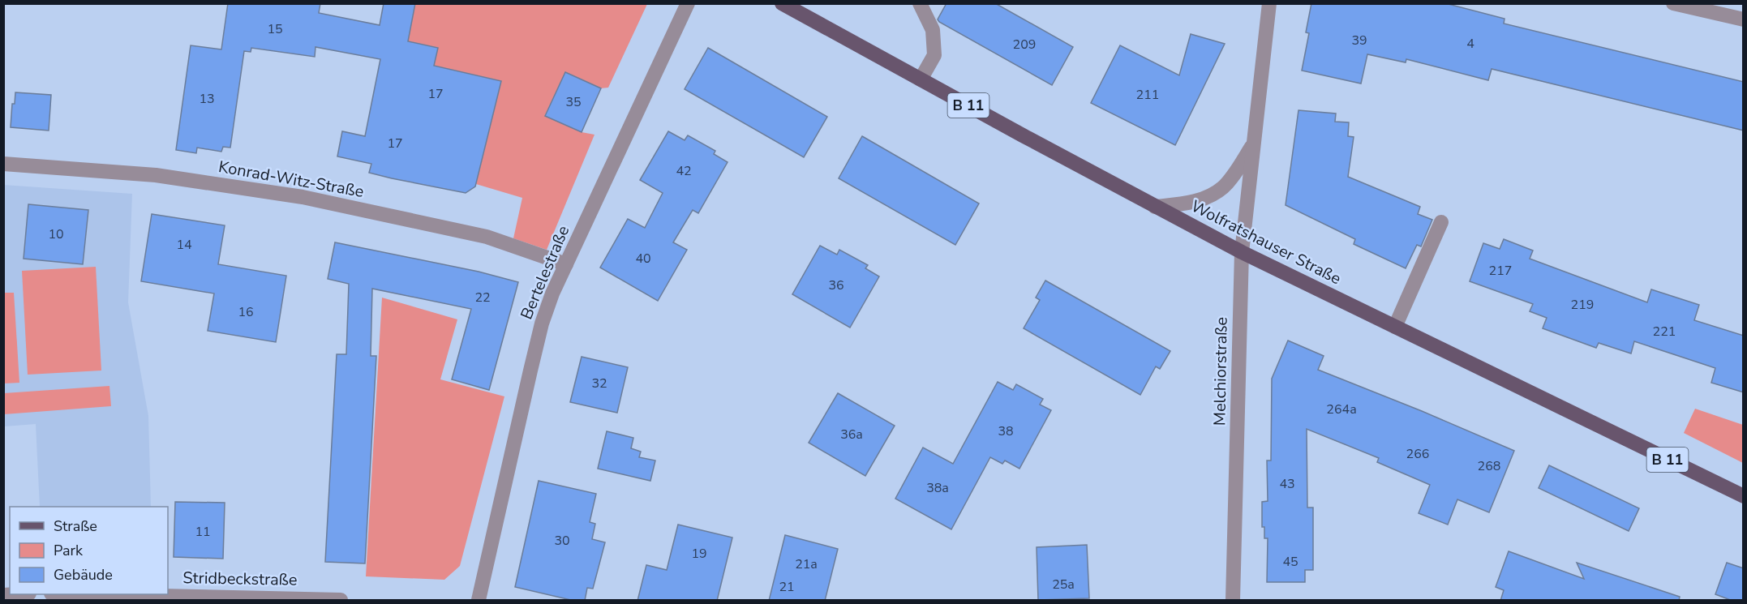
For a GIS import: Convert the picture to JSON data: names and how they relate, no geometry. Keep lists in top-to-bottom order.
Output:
{
  "streets": {
    "main road": ["B 11", "Wolfratshauser Straße"],
    "street": [
      "Konrad-Witz-Straße",
      "Bertelestraße",
      "Melchiorstraße",
      "Stridbeckstraße"
    ]
  },
  "crossings": [
    ["Konrad-Witz-Straße", "Bertelestraße"],
    ["Wolfratshauser Straße", "Melchiorstraße"]
  ],
  "house_numbers": [
    "15",
    "39",
    "4",
    "209",
    "17",
    "211",
    "13",
    "35",
    "17",
    "42",
    "10",
    "14",
    "40",
    "217",
    "36",
    "22",
    "219",
    "16",
    "221",
    "32",
    "264a",
    "38",
    "36a",
    "266",
    "268",
    "43",
    "38a",
    "11",
    "30",
    "19",
    "45",
    "21a",
    "25a",
    "21"
  ],
  "legend": ["Straße", "Park", "Gebäude"]
}
